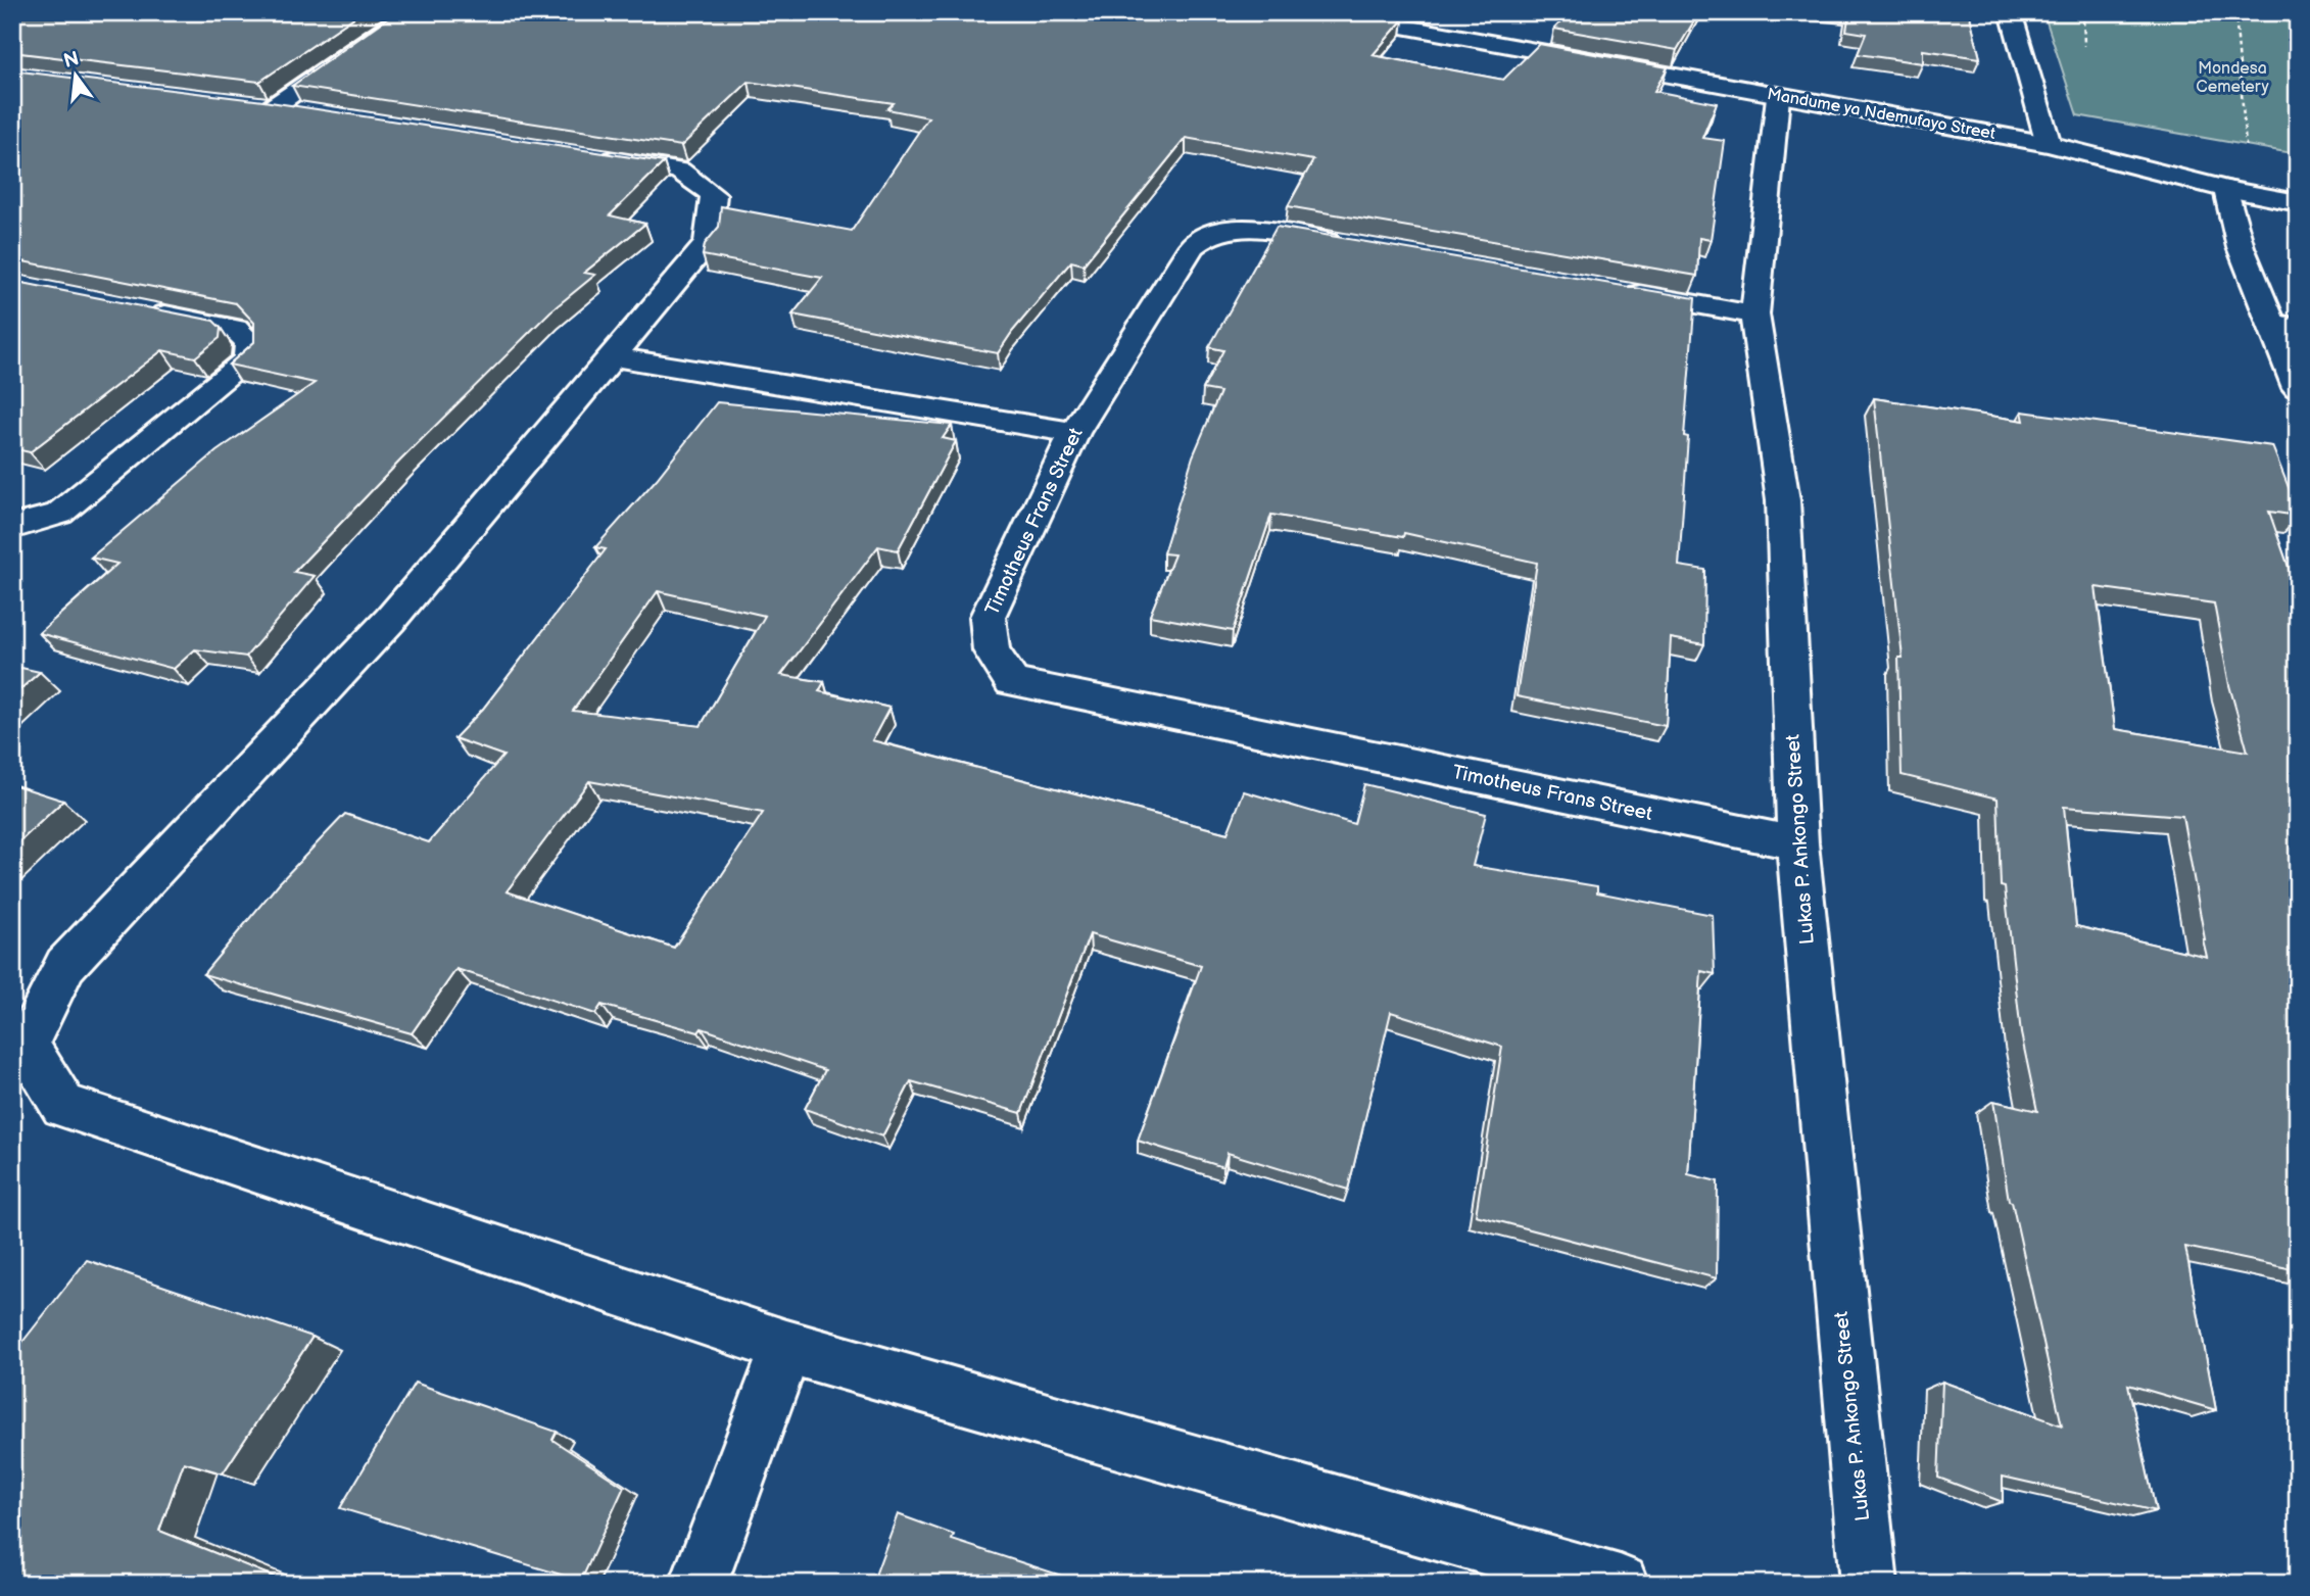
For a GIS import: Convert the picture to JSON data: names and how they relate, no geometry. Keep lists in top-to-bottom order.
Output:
{
  "streets": {
    "street": ["Mandume ya Ndemufayo Street", "Timotheus Frans Street", "Lukas P. Ankongo Street"]
  },
  "crossings": [
    ["Mandume ya Ndemufayo Street", "Lukas P. Ankongo Street"],
    ["Timotheus Frans Street", "Lukas P. Ankongo Street"]
  ],
  "parks": ["Mondesa Cemetery"],
  "north": "top"
}
